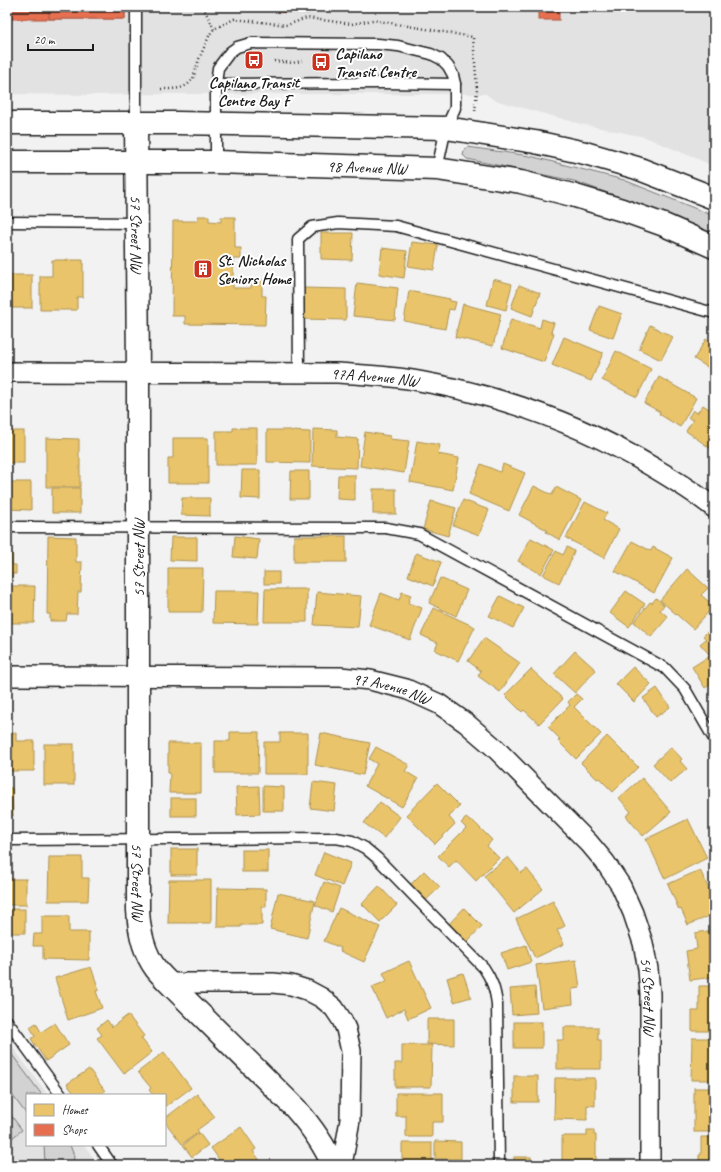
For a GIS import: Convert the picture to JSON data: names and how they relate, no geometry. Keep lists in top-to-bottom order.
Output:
{
  "streets": {
    "main road": ["98 Avenue NW", "57 Street NW"],
    "street": ["97A Avenue NW", "97 Avenue NW", "54 Street NW"]
  },
  "crossings": [
    ["98 Avenue NW", "57 Street NW"],
    ["57 Street NW", "97A Avenue NW"],
    ["57 Street NW", "97 Avenue NW"],
    ["97 Avenue NW", "54 Street NW"]
  ],
  "places": {
    "bus stop": ["Capilano Transit Centre Bay F", "Capilano Transit Centre"],
    "building": ["St. Nicholas Seniors Home"]
  },
  "legend": ["Homes", "Shops"],
  "scale_bar": "20 m"
}
